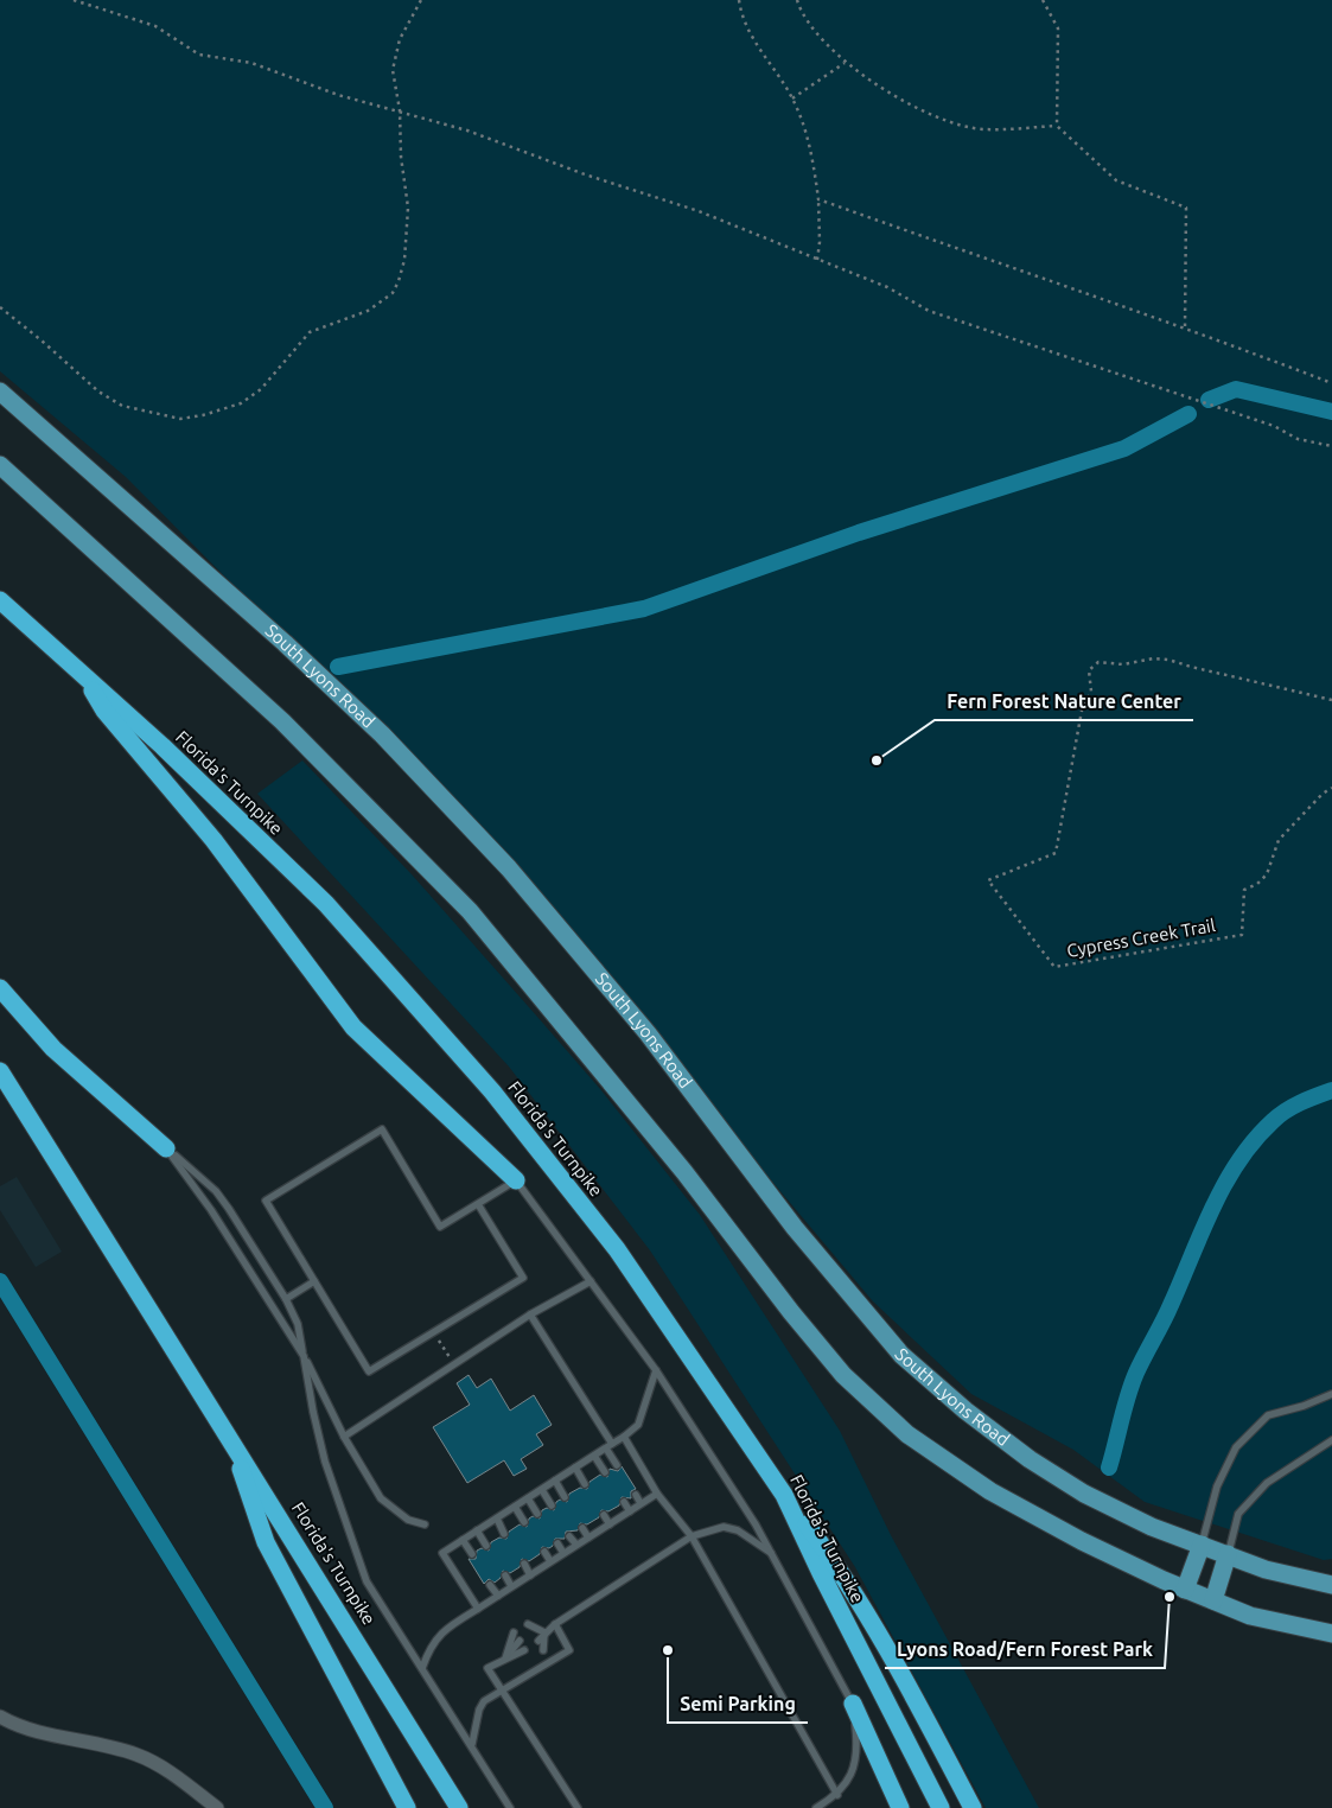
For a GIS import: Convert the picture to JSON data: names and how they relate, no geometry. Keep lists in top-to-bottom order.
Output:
{
  "streets": {
    "highway": ["Florida's Turnpike"],
    "main road": ["South Lyons Road"],
    "path": ["Cypress Creek Trail"]
  },
  "places": ["Fern Forest Nature Center", "Lyons Road/Fern Forest Park", "Semi Parking"]
}
